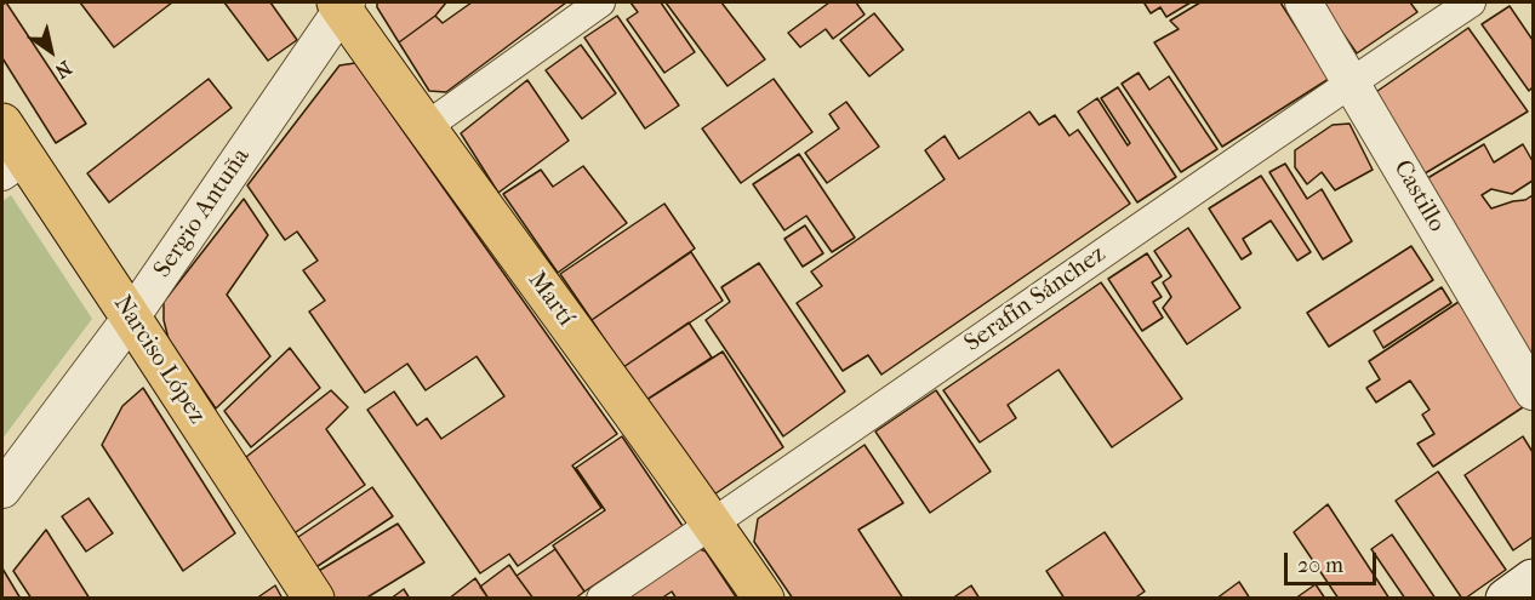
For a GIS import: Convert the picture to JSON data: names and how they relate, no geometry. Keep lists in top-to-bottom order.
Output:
{
  "streets": {
    "main road": ["Martí", "Narciso López"],
    "street": ["Castillo", "Sergio Antuña", "Serafín Sánchez"]
  },
  "crossings": [
    ["Castillo", "Serafín Sánchez"],
    ["Sergio Antuña", "Martí"],
    ["Sergio Antuña", "Narciso López"],
    ["Martí", "Serafín Sánchez"]
  ],
  "scale_bar": "20 m",
  "north": "bottom right"
}
